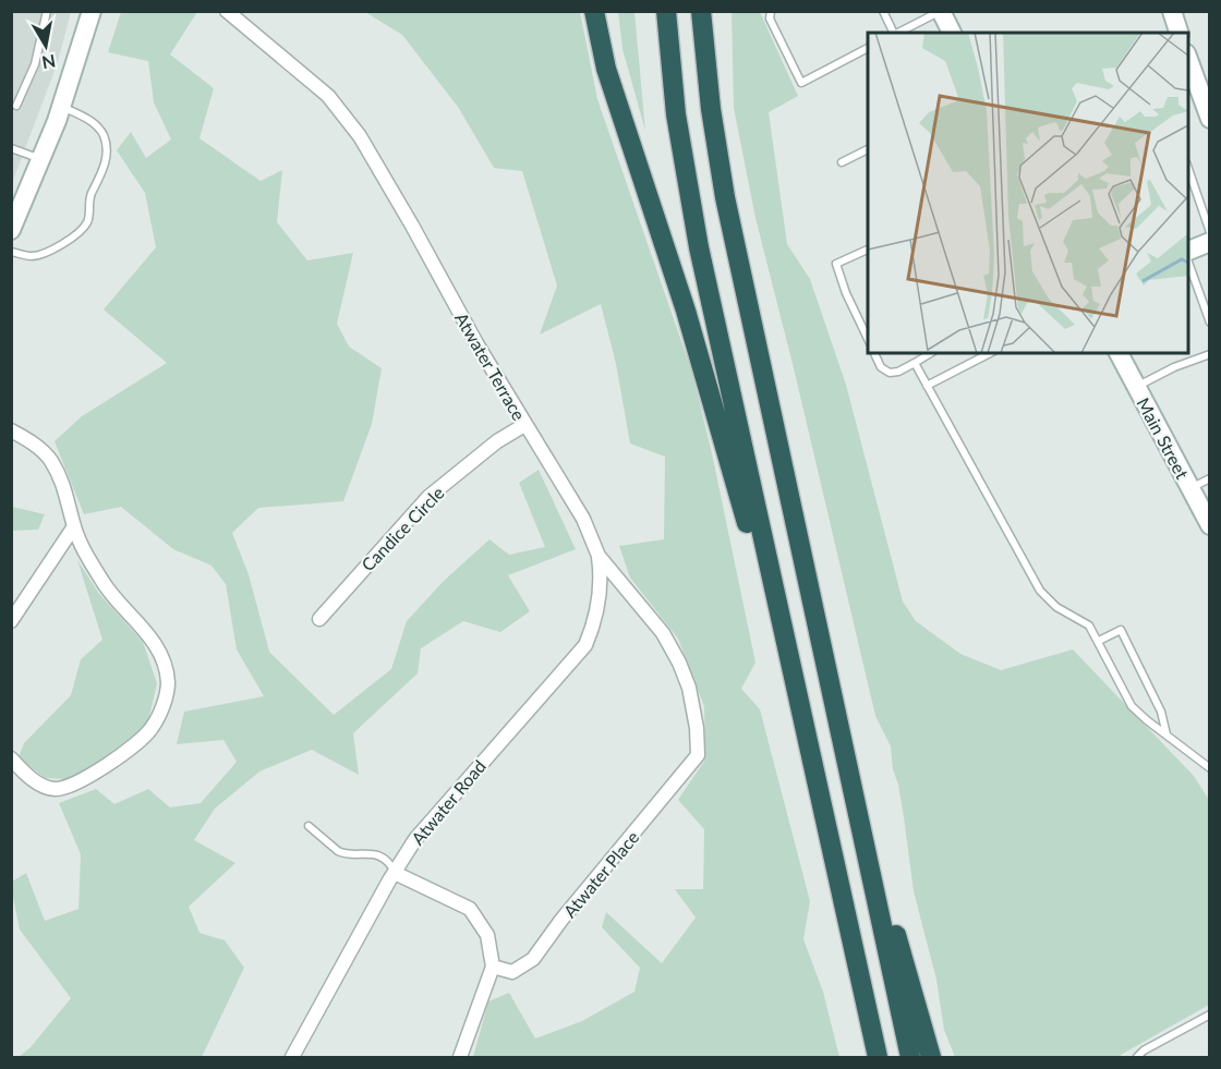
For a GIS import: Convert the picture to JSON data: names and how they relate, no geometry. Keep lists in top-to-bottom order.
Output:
{
  "streets": {
    "main road": ["Main Street"],
    "street": [
      "Atwater Terrace",
      "Candice Circle",
      "Atwater Road",
      "Atwater Place"
    ]
  },
  "crossings": [
    ["Atwater Terrace", "Candice Circle"],
    ["Atwater Terrace", "Atwater Road"],
    ["Atwater Terrace", "Atwater Place"]
  ],
  "north": "bottom"
}
